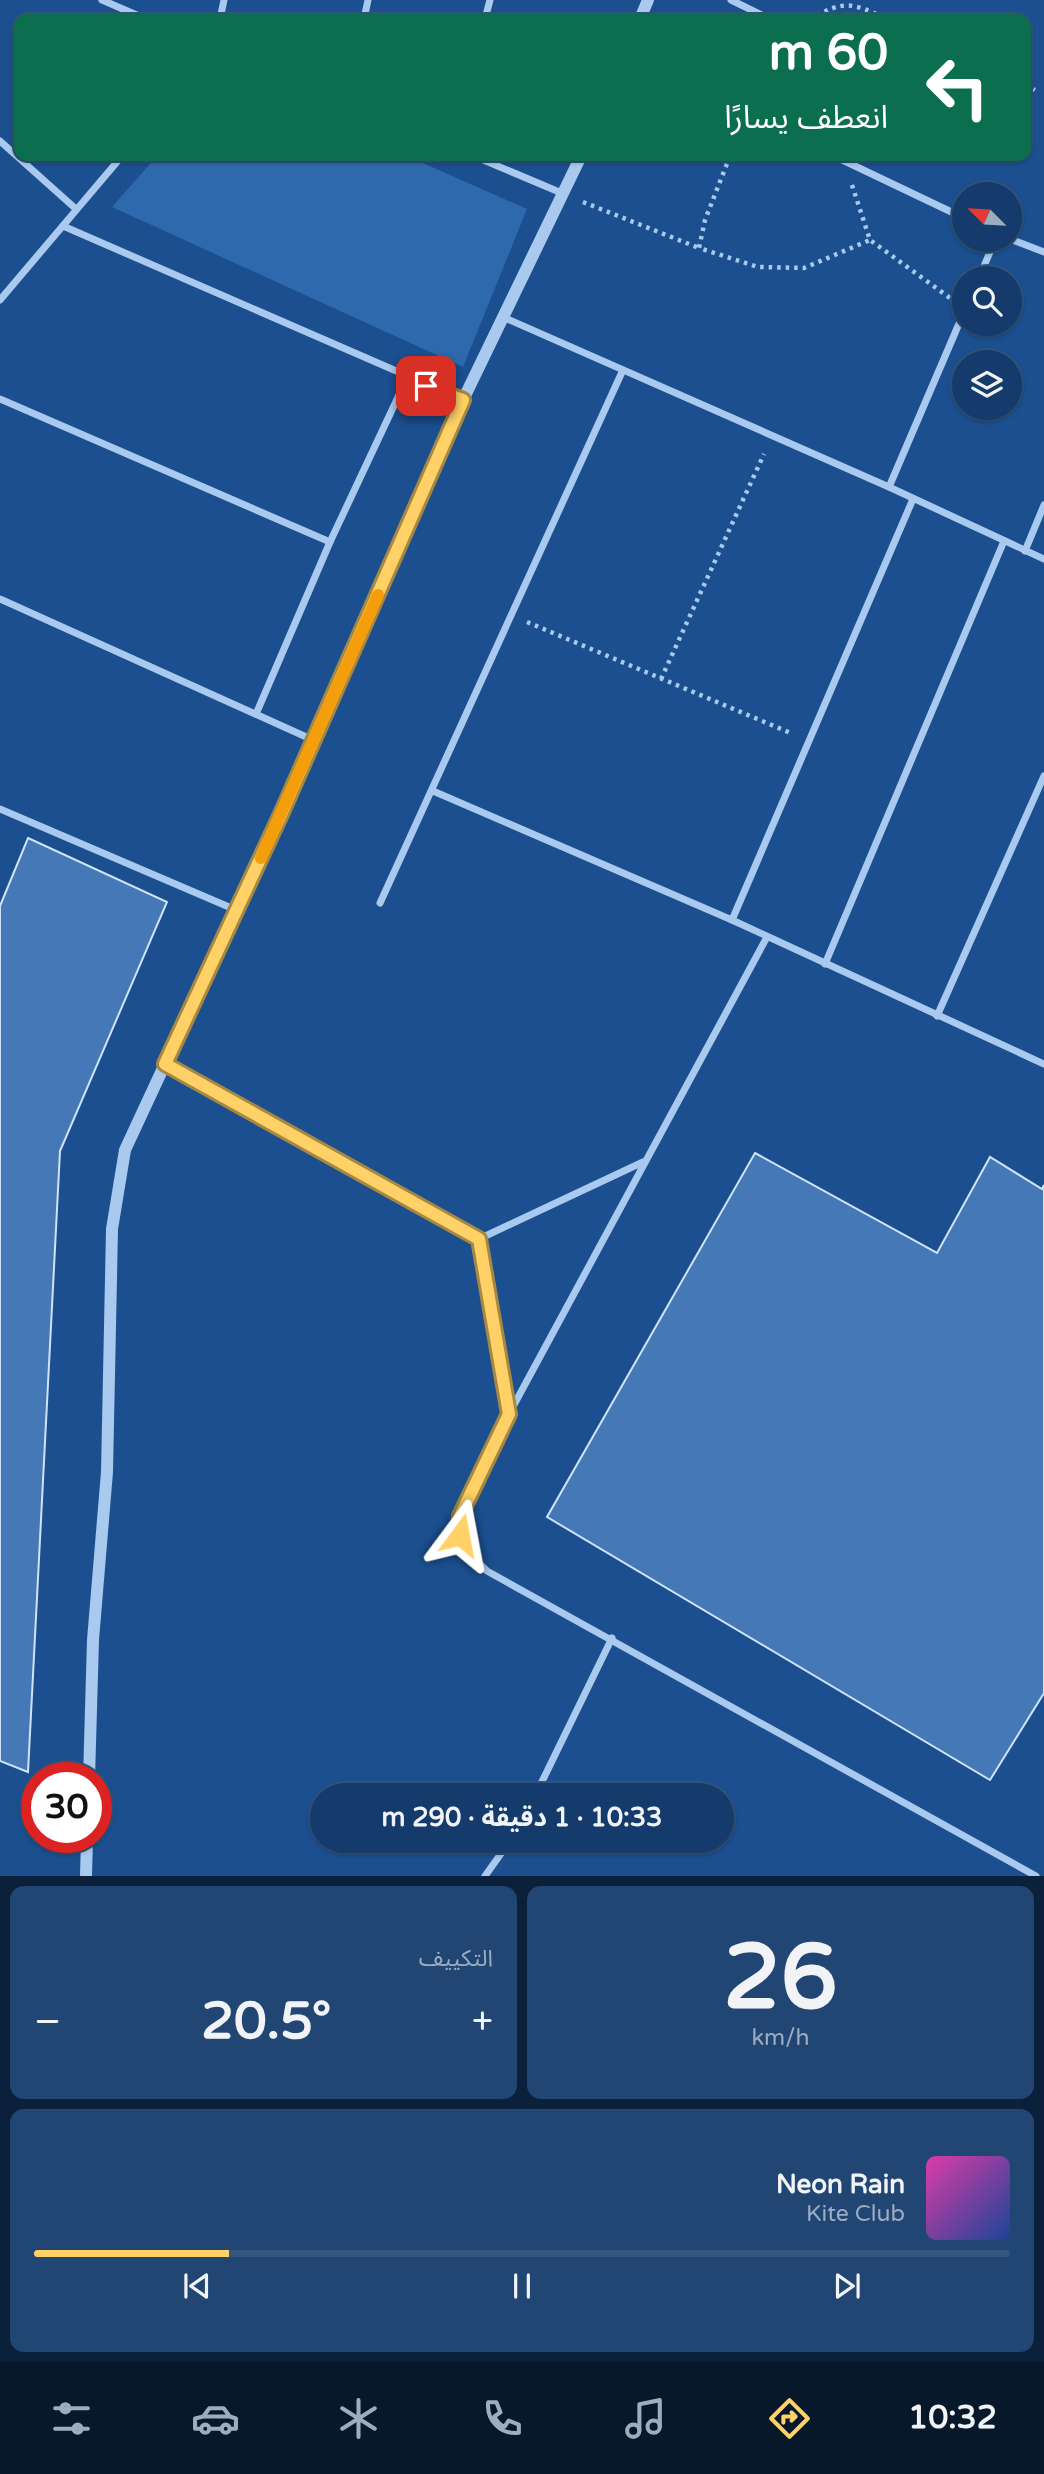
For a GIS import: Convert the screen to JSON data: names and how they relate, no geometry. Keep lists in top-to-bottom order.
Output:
{
  "north": "top left",
  "page": {
    "turn": ["60 m", "انعطف يسارًا"],
    "limit": "30",
    "trip": "10:33 · 1 دقيقة · 290 m",
    "tile": [
      ["26", "km/h"],
      "التكييف"
    ],
    "heat": ["−", "20.5°", "+"],
    "song": ["Neon Rain", "Kite Club"],
    "tabs": "10:32"
  }
}
